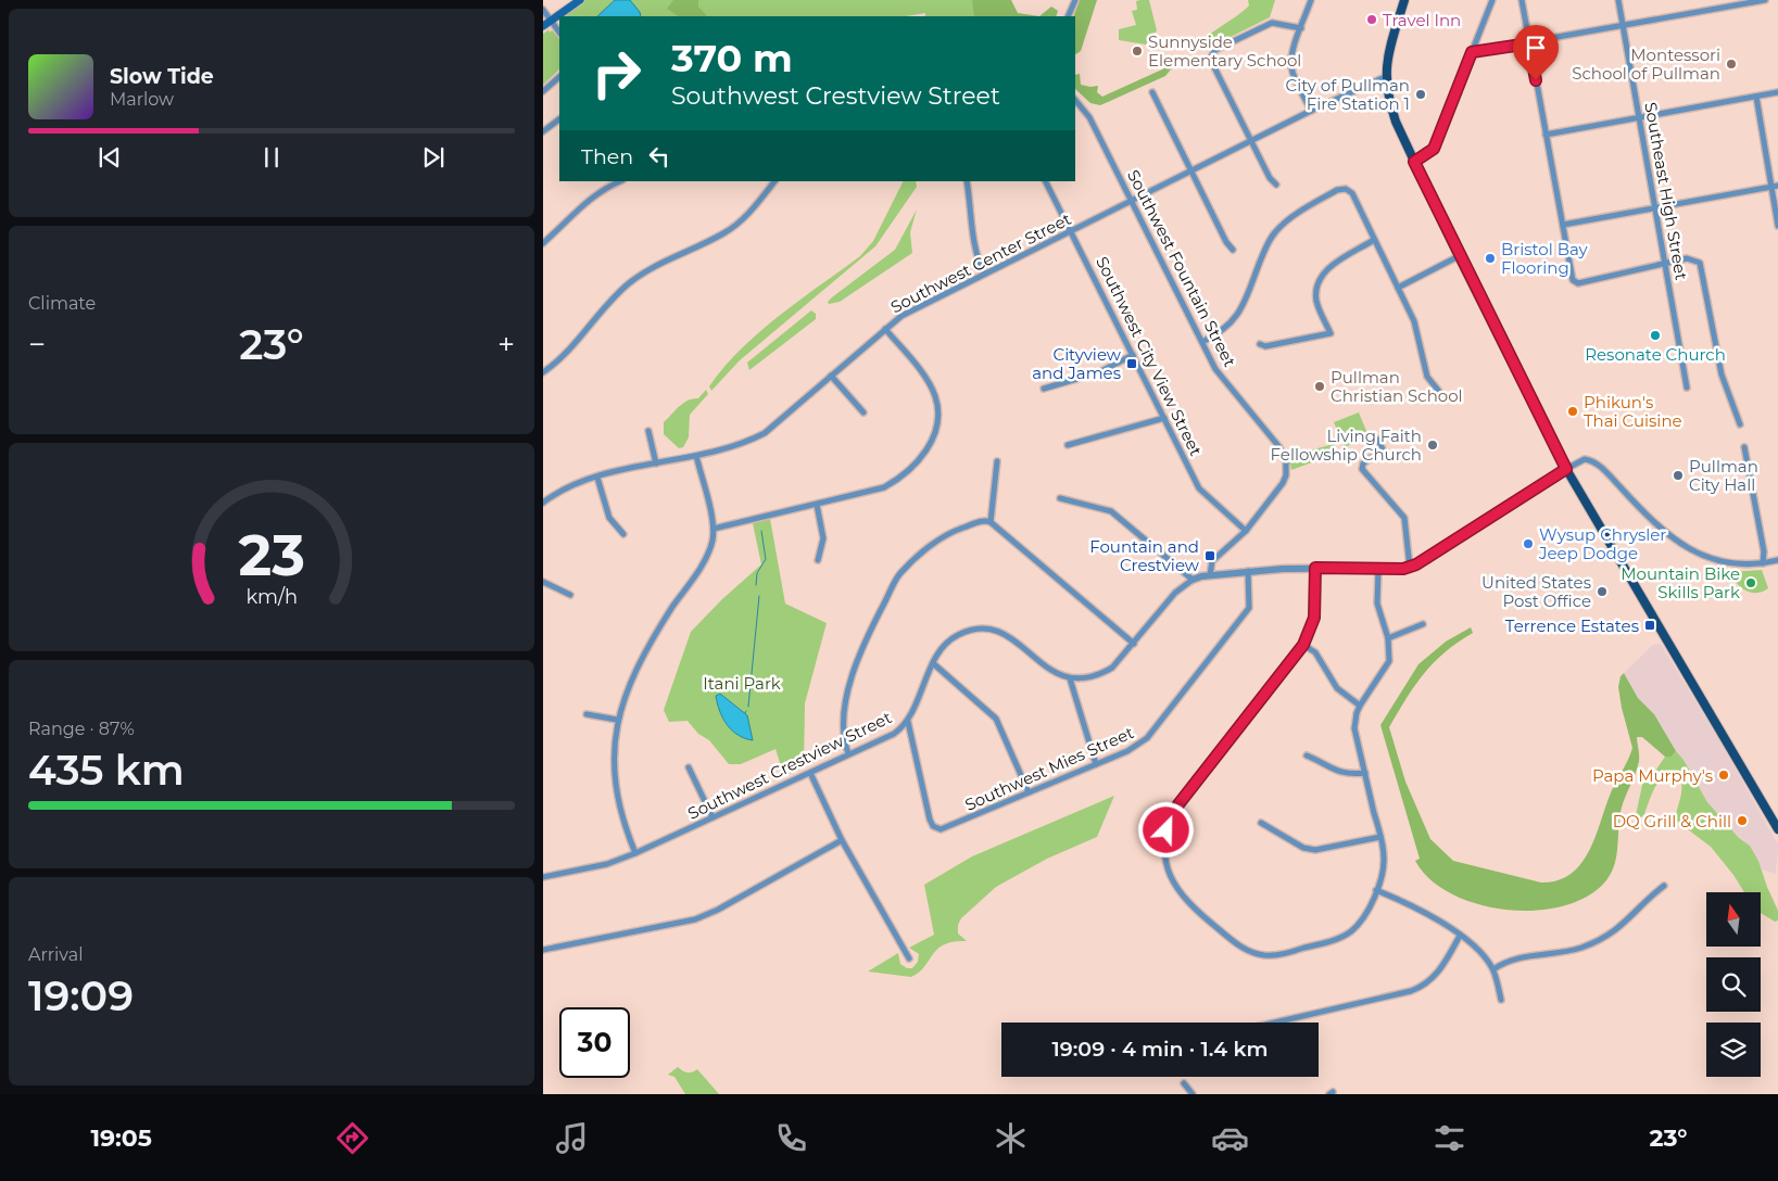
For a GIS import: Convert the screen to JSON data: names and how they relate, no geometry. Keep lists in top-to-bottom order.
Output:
{
  "streets": {
    "street": [
      "Southeast High Street",
      "Southwest Center Street",
      "Southwest Fountain Street",
      "Southwest City View Street",
      "Southwest Crestview Street",
      "Southwest Mies Street"
    ]
  },
  "crossings": [
    ["Southwest Center Street", "Southwest Fountain Street"],
    ["Southwest Center Street", "Southwest City View Street"],
    ["Southwest Fountain Street", "Southwest City View Street"],
    ["Southwest Crestview Street", "Southwest Mies Street"]
  ],
  "parks": ["Itani Park"],
  "places": {
    "other": [
      "Travel Inn",
      "Sunnyside Elementary School",
      "Montessori School of Pullman",
      "City of Pullman Fire Station 1",
      "Bristol Bay Flooring",
      "Resonate Church",
      "Pullman Christian School",
      "Phikun's Thai Cuisine",
      "Living Faith Fellowship Church",
      "Pullman City Hall",
      "Wysup Chrysler Jeep Dodge",
      "Mountain Bike Skills Park",
      "United States Post Office",
      "Papa Murphy's",
      "DQ Grill & Chill"
    ],
    "transit": ["Cityview and James", "Fountain and Crestview", "Terrence Estates"]
  },
  "north": "top",
  "page": {
    "turn": ["370 m", "Southwest Crestview Street"],
    "song": ["Slow Tide", "Marlow"],
    "then": "Then",
    "tile": [
      "Climate",
      ["Range · 87%", "435 km"],
      ["Arrival", "19:09"]
    ],
    "heat": ["−", "23°", "+"],
    "limit": "30",
    "trip": "19:09 · 4 min · 1.4 km",
    "tabs": ["19:05", "23°"],
    "gauge": ["23", "km/h"]
  }
}
